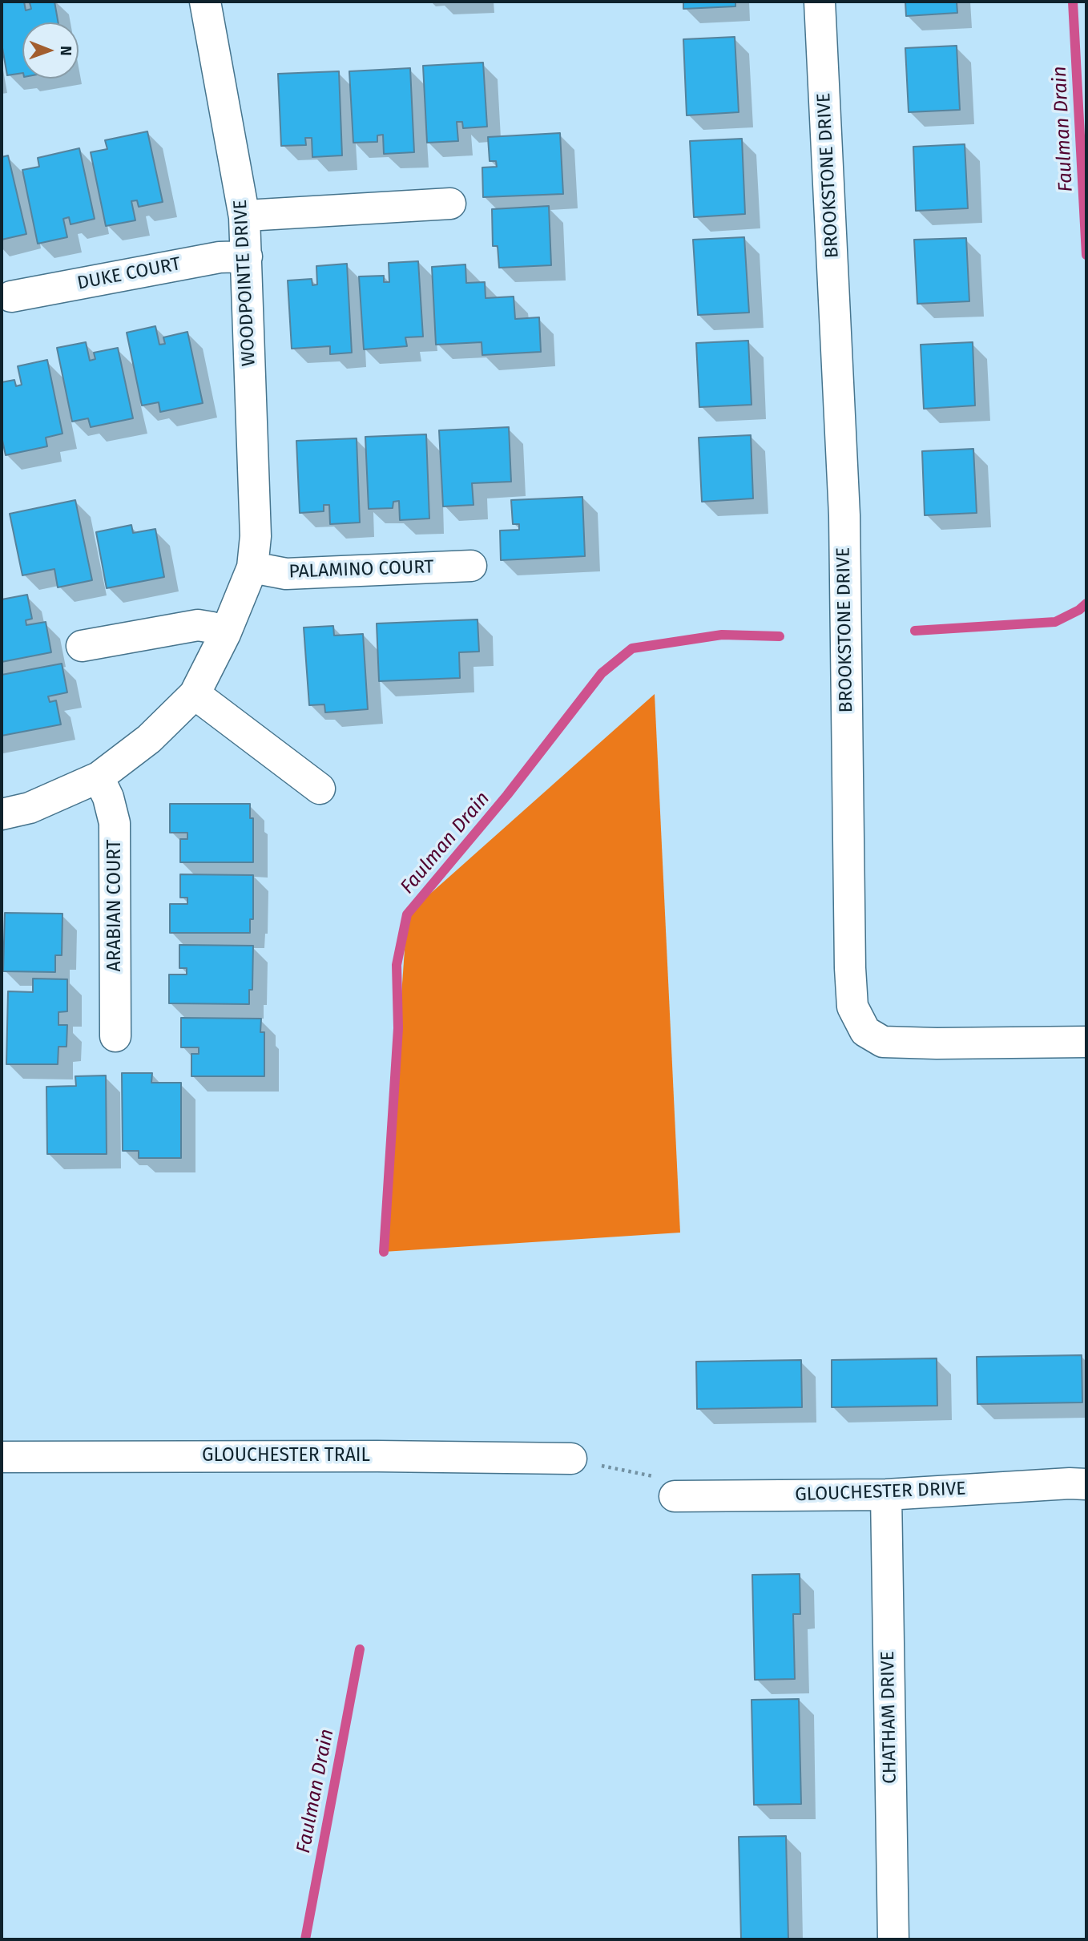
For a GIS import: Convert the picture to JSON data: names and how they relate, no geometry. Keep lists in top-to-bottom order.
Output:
{
  "streets": {
    "street": [
      "BROOKSTONE DRIVE",
      "DUKE COURT",
      "WOODPOINTE DRIVE",
      "PALAMINO COURT",
      "ARABIAN COURT",
      "GLOUCHESTER TRAIL",
      "GLOUCHESTER DRIVE",
      "CHATHAM DRIVE"
    ]
  },
  "crossings": [
    ["DUKE COURT", "WOODPOINTE DRIVE"],
    ["WOODPOINTE DRIVE", "PALAMINO COURT"],
    ["WOODPOINTE DRIVE", "ARABIAN COURT"],
    ["GLOUCHESTER DRIVE", "CHATHAM DRIVE"]
  ],
  "water": ["Faulman Drain"],
  "north": "right"
}
